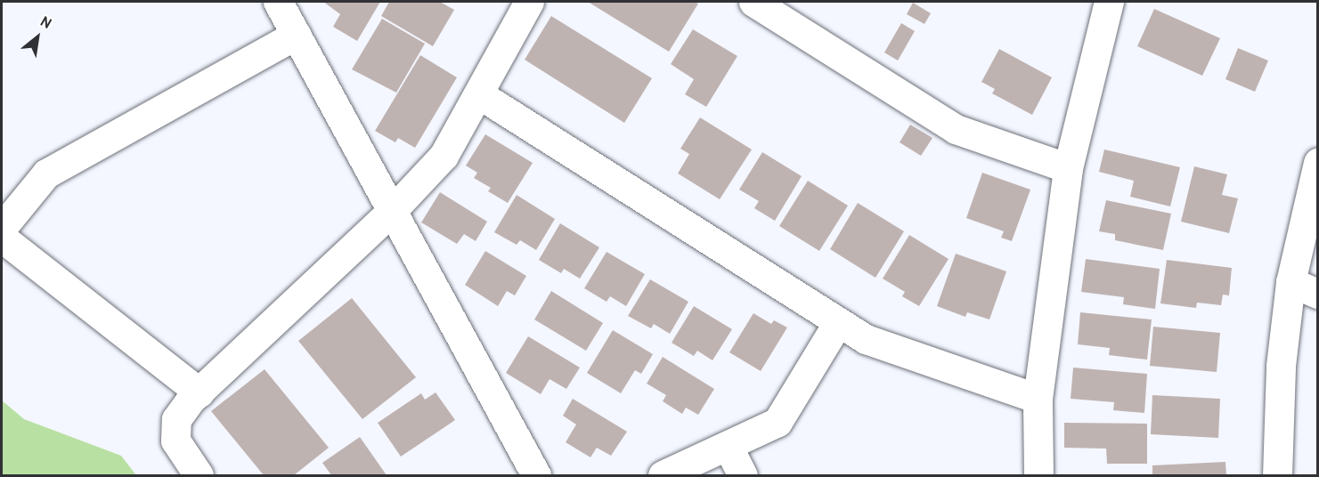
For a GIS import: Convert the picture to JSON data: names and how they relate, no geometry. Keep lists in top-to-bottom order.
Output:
{
  "north": "top right"
}
